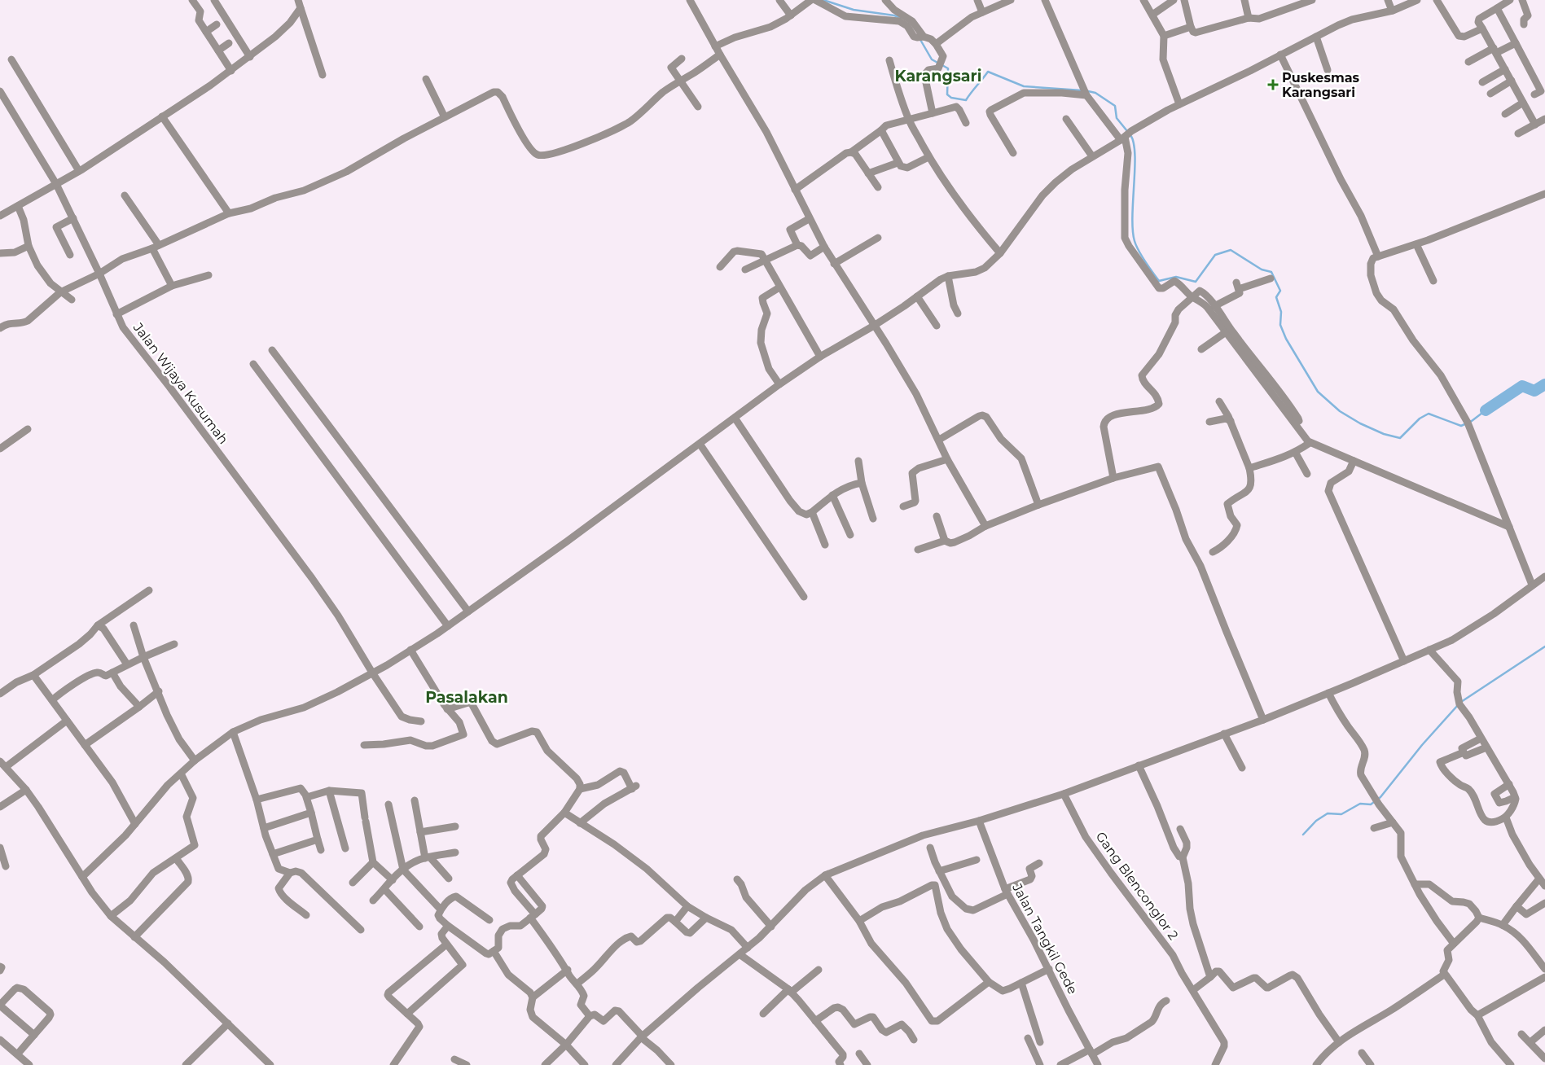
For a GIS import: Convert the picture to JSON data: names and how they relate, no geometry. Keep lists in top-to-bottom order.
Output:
{
  "streets": {
    "street": ["Jalan Wijaya Kusumah", "Gang Blenconglor 2", "Jalan Tangkil Gede"]
  },
  "districts": ["Karangsari", "Pasalakan"],
  "places": {
    "health": ["Puskesmas Karangsari"]
  }
}
